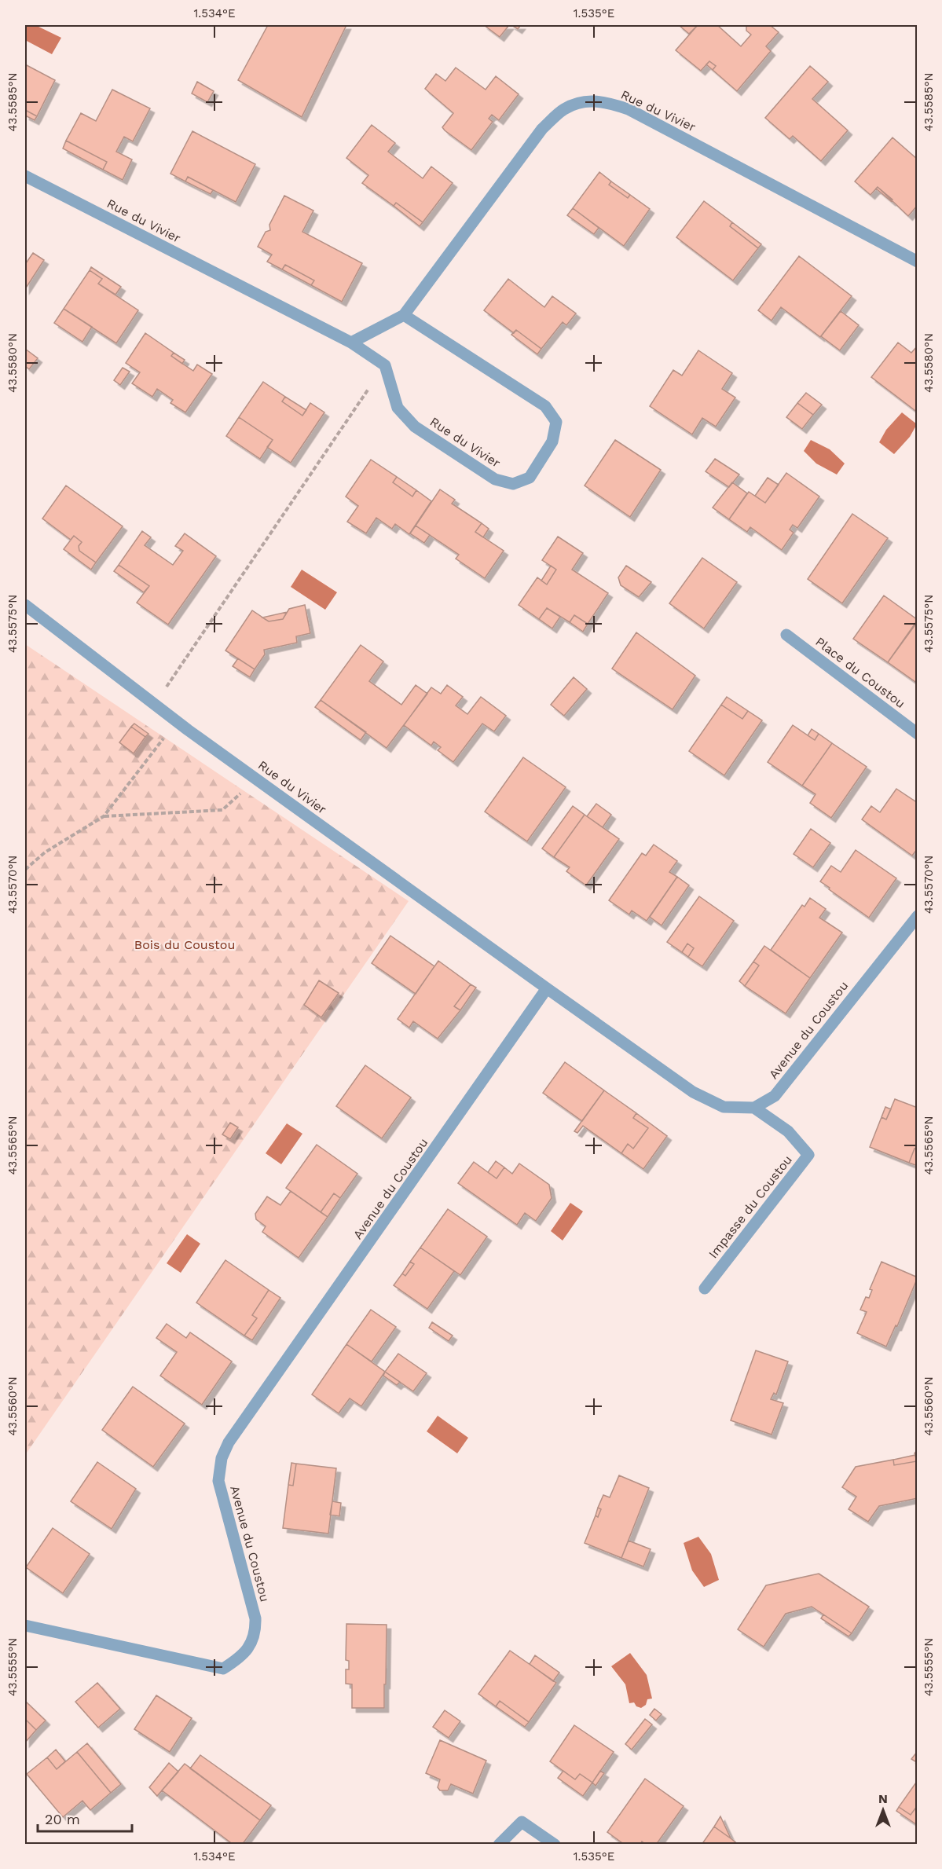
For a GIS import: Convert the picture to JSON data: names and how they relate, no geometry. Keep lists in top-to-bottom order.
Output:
{
  "streets": {
    "street": [
      "Rue du Vivier",
      "Place du Coustou",
      "Avenue du Coustou",
      "Impasse du Coustou"
    ]
  },
  "crossings": [
    ["Rue du Vivier", "Avenue du Coustou"],
    ["Avenue du Coustou", "Impasse du Coustou"]
  ],
  "parks": ["Bois du Coustou"],
  "scale_bar": "20 m",
  "north": "top",
  "coordinates": [
    "1.534°E",
    "1.535°E",
    "43.5585°N",
    "43.5580°N",
    "43.5575°N",
    "43.5570°N",
    "43.5565°N",
    "43.5560°N",
    "43.5555°N"
  ]
}
